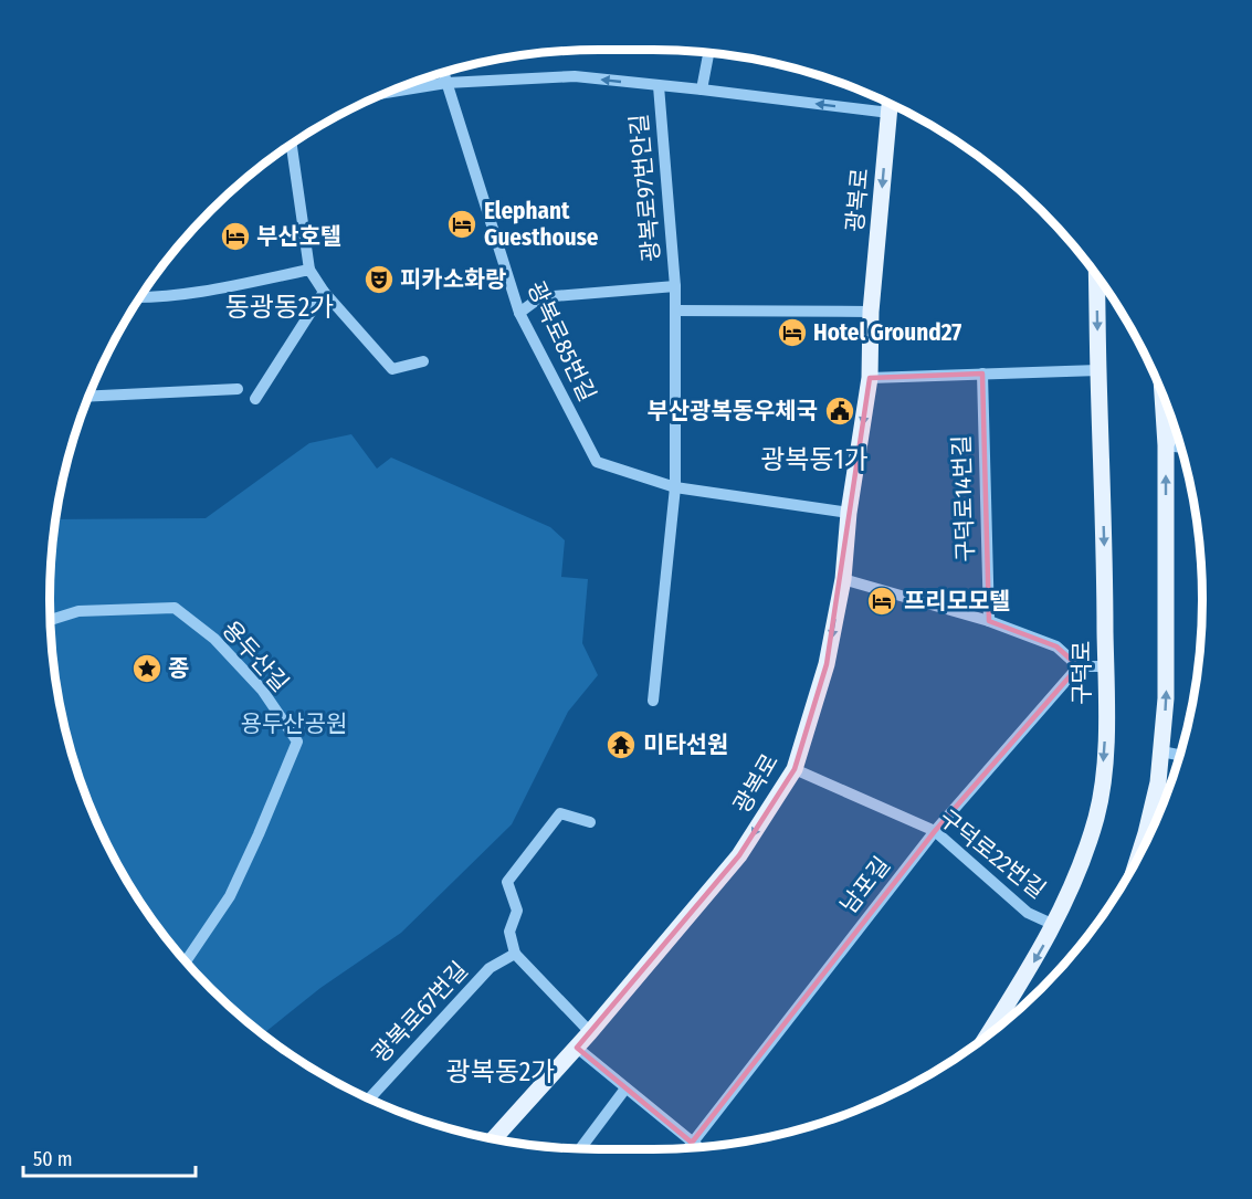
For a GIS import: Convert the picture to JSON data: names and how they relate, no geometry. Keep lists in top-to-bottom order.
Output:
{
  "streets": {
    "main road": ["광복로", "구덕로"],
    "street": [
      "광복로97번안길",
      "광복로85번길",
      "구덕로14번길",
      "용두산길",
      "구덕로22번길",
      "남포길",
      "광복로67번길"
    ]
  },
  "crossings": [
    ["광복로97번안길", "광복로85번길"],
    ["광복로", "광복로85번길"],
    ["광복로", "구덕로22번길"],
    ["구덕로", "구덕로22번길"],
    ["구덕로22번길", "남포길"]
  ],
  "one_way": ["광복로"],
  "districts": ["동광동2가", "광복동1가", "광복동2가"],
  "parks": ["용두산공원"],
  "places": {
    "hotel": [
      "Elephant Guesthouse",
      "부산호텔",
      "Hotel Ground27",
      "프리모모텔"
    ],
    "theatre": ["피카소화랑"],
    "public building": ["부산광복동우체국"],
    "place": ["종"],
    "temple": ["미타선원"]
  },
  "scale_bar": "50 m"
}
